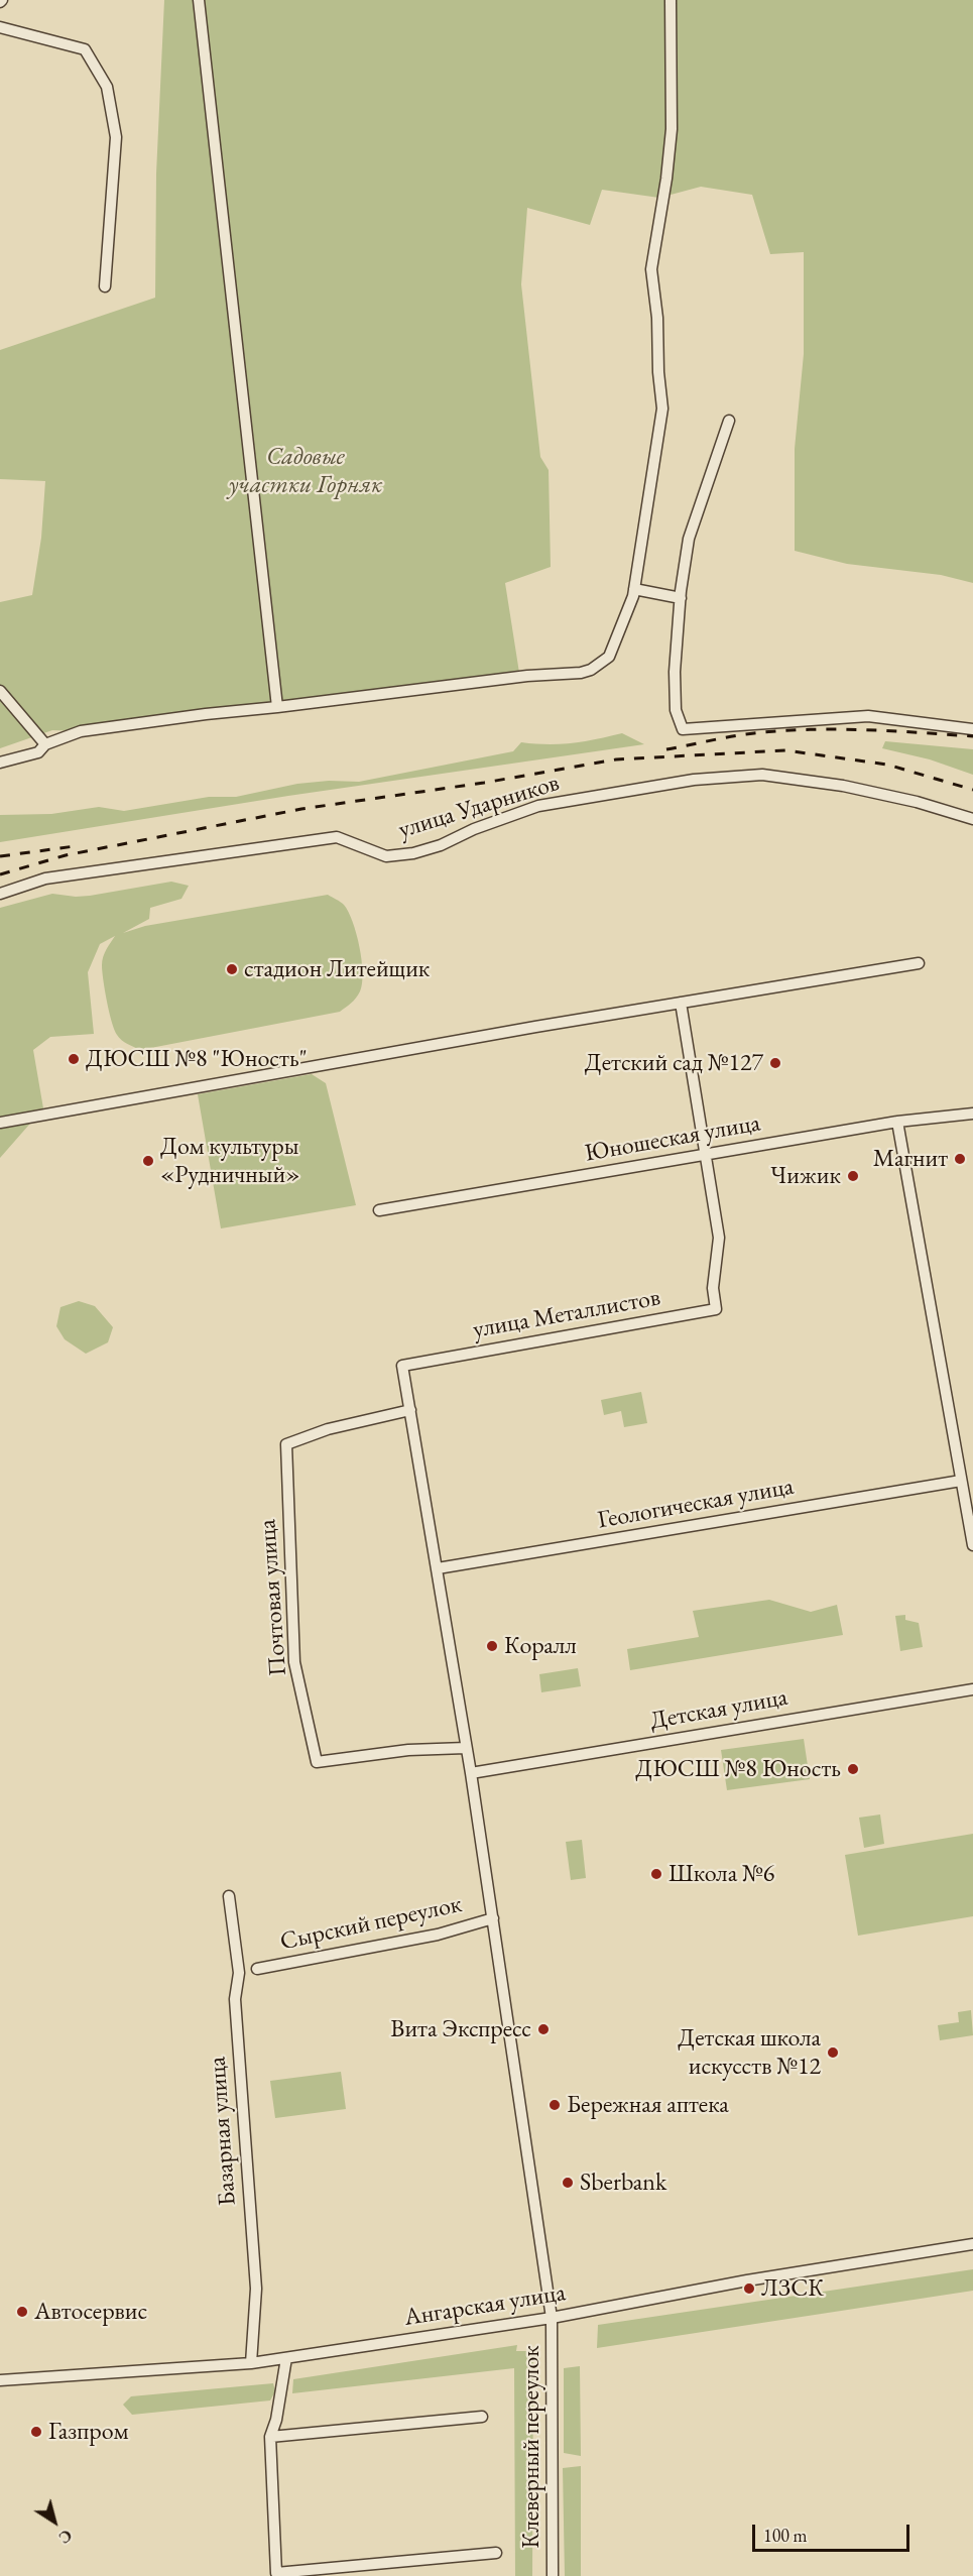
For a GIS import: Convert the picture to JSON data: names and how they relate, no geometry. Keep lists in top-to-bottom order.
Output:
{
  "streets": {
    "street": [
      "улица Ударников",
      "Юношеская улица",
      "улица Металлистов",
      "Геологическая улица",
      "Почтовая улица",
      "Детская улица",
      "Сырский переулок",
      "Базарная улица",
      "Ангарская улица",
      "Клеверный переулок"
    ]
  },
  "crossings": [
    ["Юношеская улица", "улица Металлистов"],
    ["улица Металлистов", "Клеверный переулок"],
    ["Геологическая улица", "Клеверный переулок"],
    ["Почтовая улица", "Клеверный переулок"],
    ["Детская улица", "Клеверный переулок"],
    ["Сырский переулок", "Клеверный переулок"],
    ["Базарная улица", "Ангарская улица"],
    ["Ангарская улица", "Клеверный переулок"]
  ],
  "parks": ["Садовые участки Горняк"],
  "places": [
    "стадион Литейщик",
    "ДЮСШ №8 \"Юность\"",
    "Детский сад №127",
    "Магнит",
    "Дом культуры «Рудничный»",
    "Чижик",
    "Коралл",
    "ДЮСШ №8 Юность",
    "Школа №6",
    "Вита Экспресс",
    "Детская школа искусств №12",
    "Бережная аптека",
    "Sberbank",
    "ЛЗСК",
    "Автосервис",
    "Газпром"
  ],
  "scale_bar": "100 m",
  "north": "bottom right"
}
